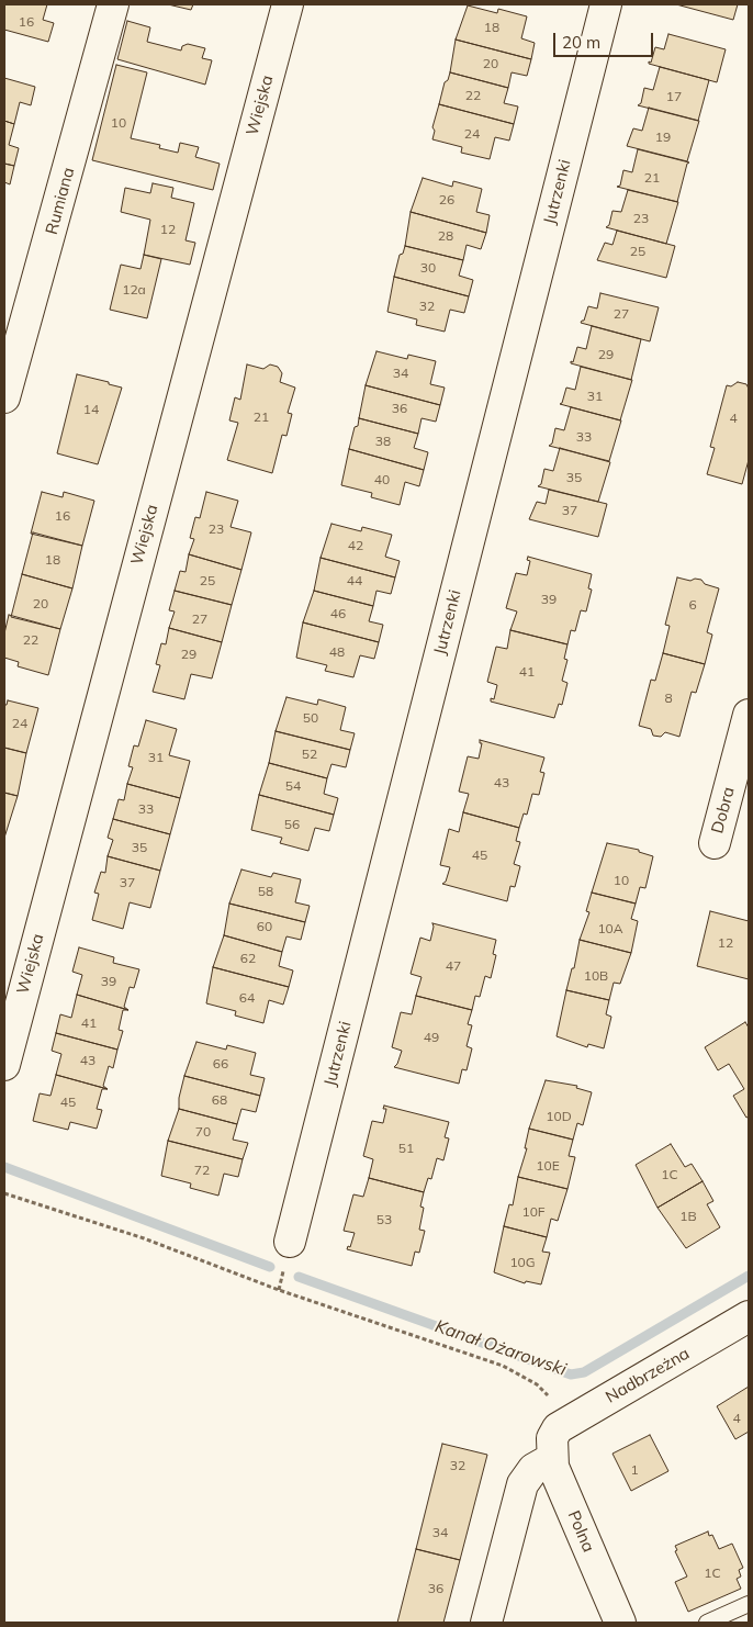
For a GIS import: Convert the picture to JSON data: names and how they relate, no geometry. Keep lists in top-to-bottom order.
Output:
{
  "streets": {
    "street": [
      "Wiejska",
      "Jutrzenki",
      "Rumiana",
      "Dobra",
      "Nadbrzeżna",
      "Polna"
    ]
  },
  "crossings": [
    ["Nadbrzeżna", "Polna"]
  ],
  "water": ["Kanał Ożarowski"],
  "house_numbers": [
    "16",
    "18",
    "20",
    "22",
    "17",
    "10",
    "24",
    "19",
    "21",
    "26",
    "23",
    "12",
    "28",
    "25",
    "30",
    "12a",
    "32",
    "27",
    "29",
    "34",
    "31",
    "36",
    "14",
    "21",
    "4",
    "33",
    "38",
    "35",
    "40",
    "37",
    "16",
    "23",
    "42",
    "18",
    "25",
    "44",
    "39",
    "20",
    "6",
    "46",
    "27",
    "22",
    "48",
    "29",
    "41",
    "8",
    "50",
    "24",
    "52",
    "31",
    "43",
    "54",
    "33",
    "56",
    "35",
    "45",
    "10",
    "37",
    "58",
    "60",
    "10A",
    "12",
    "62",
    "47",
    "10B",
    "39",
    "64",
    "41",
    "49",
    "43",
    "66",
    "68",
    "45",
    "10D",
    "70",
    "51",
    "10E",
    "72",
    "1C",
    "10F",
    "1B",
    "53",
    "10G",
    "4",
    "32",
    "1",
    "34",
    "1C",
    "36"
  ],
  "scale_bar": "20 m"
}
